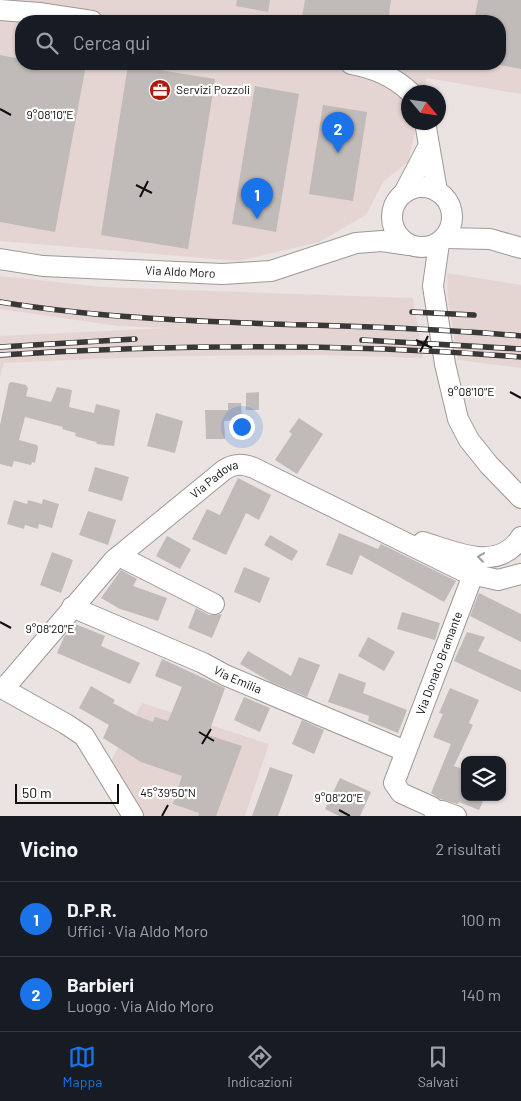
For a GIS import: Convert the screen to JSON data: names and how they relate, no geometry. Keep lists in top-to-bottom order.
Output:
{
  "streets": {
    "street": [
      "Via Aldo Moro",
      "Via Padova",
      "Via Donato Bramante",
      "Via Emilia"
    ]
  },
  "crossings": [
    ["Via Padova", "Via Donato Bramante"],
    ["Via Padova", "Via Emilia"],
    ["Via Donato Bramante", "Via Emilia"]
  ],
  "places": {
    "office": ["Servizi Pozzoli"]
  },
  "scale_bar": "50 m",
  "north": "bottom right",
  "page": {
    "search": "Cerca qui",
    "pins": ["2", "1"],
    "scale": "50 m",
    "heading": ["Vicino", "2 risultati"],
    "list": [
      {
        "mark": "1",
        "name": "D.P.R.",
        "note": "Uffici · Via Aldo Moro",
        "value": "100 m"
      },
      {
        "mark": "2",
        "name": "Barbieri",
        "note": "Luogo · Via Aldo Moro",
        "value": "140 m"
      }
    ],
    "nav": ["Mappa", "Indicazioni", "Salvati"]
  },
  "coordinates": ["9°08'10\"E", "9°08'20\"E", "45°39'50\"N"]
}
